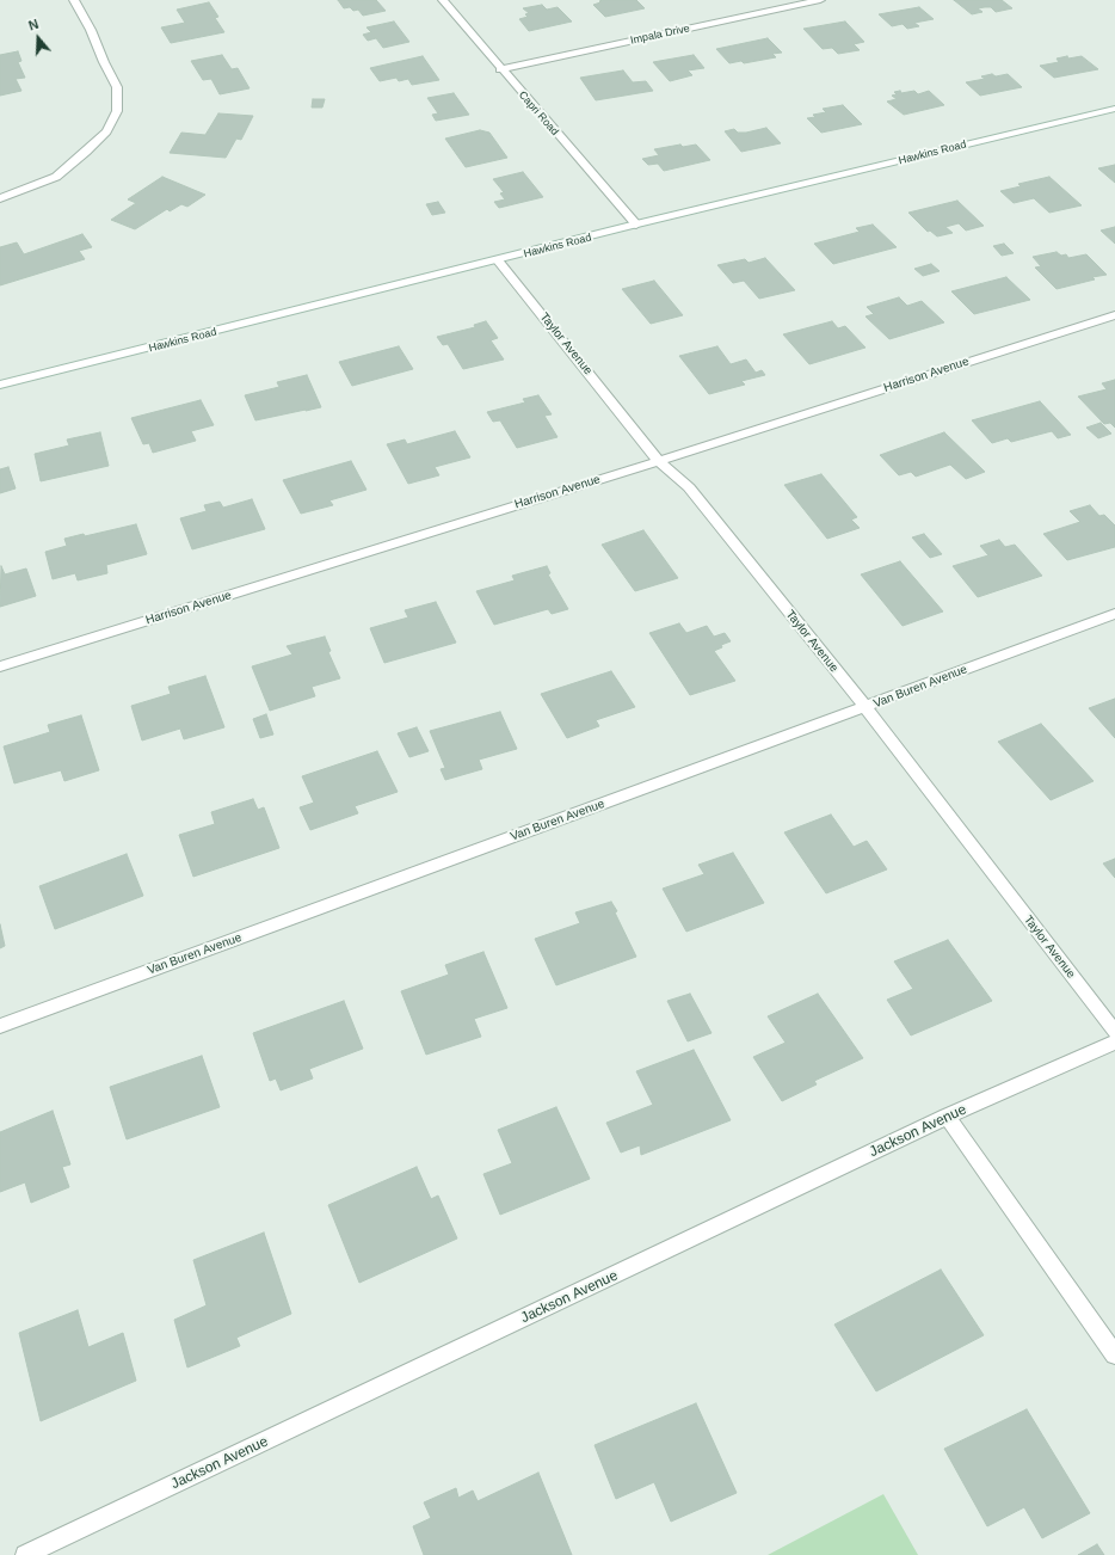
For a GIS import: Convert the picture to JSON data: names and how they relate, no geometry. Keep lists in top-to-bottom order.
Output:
{
  "streets": {
    "street": [
      "Impala Drive",
      "Capri Road",
      "Hawkins Road",
      "Taylor Avenue",
      "Harrison Avenue",
      "Van Buren Avenue",
      "Jackson Avenue"
    ]
  },
  "crossings": [
    ["Impala Drive", "Capri Road"],
    ["Capri Road", "Hawkins Road"],
    ["Hawkins Road", "Taylor Avenue"],
    ["Taylor Avenue", "Harrison Avenue"],
    ["Taylor Avenue", "Van Buren Avenue"]
  ],
  "north": "top"
}
